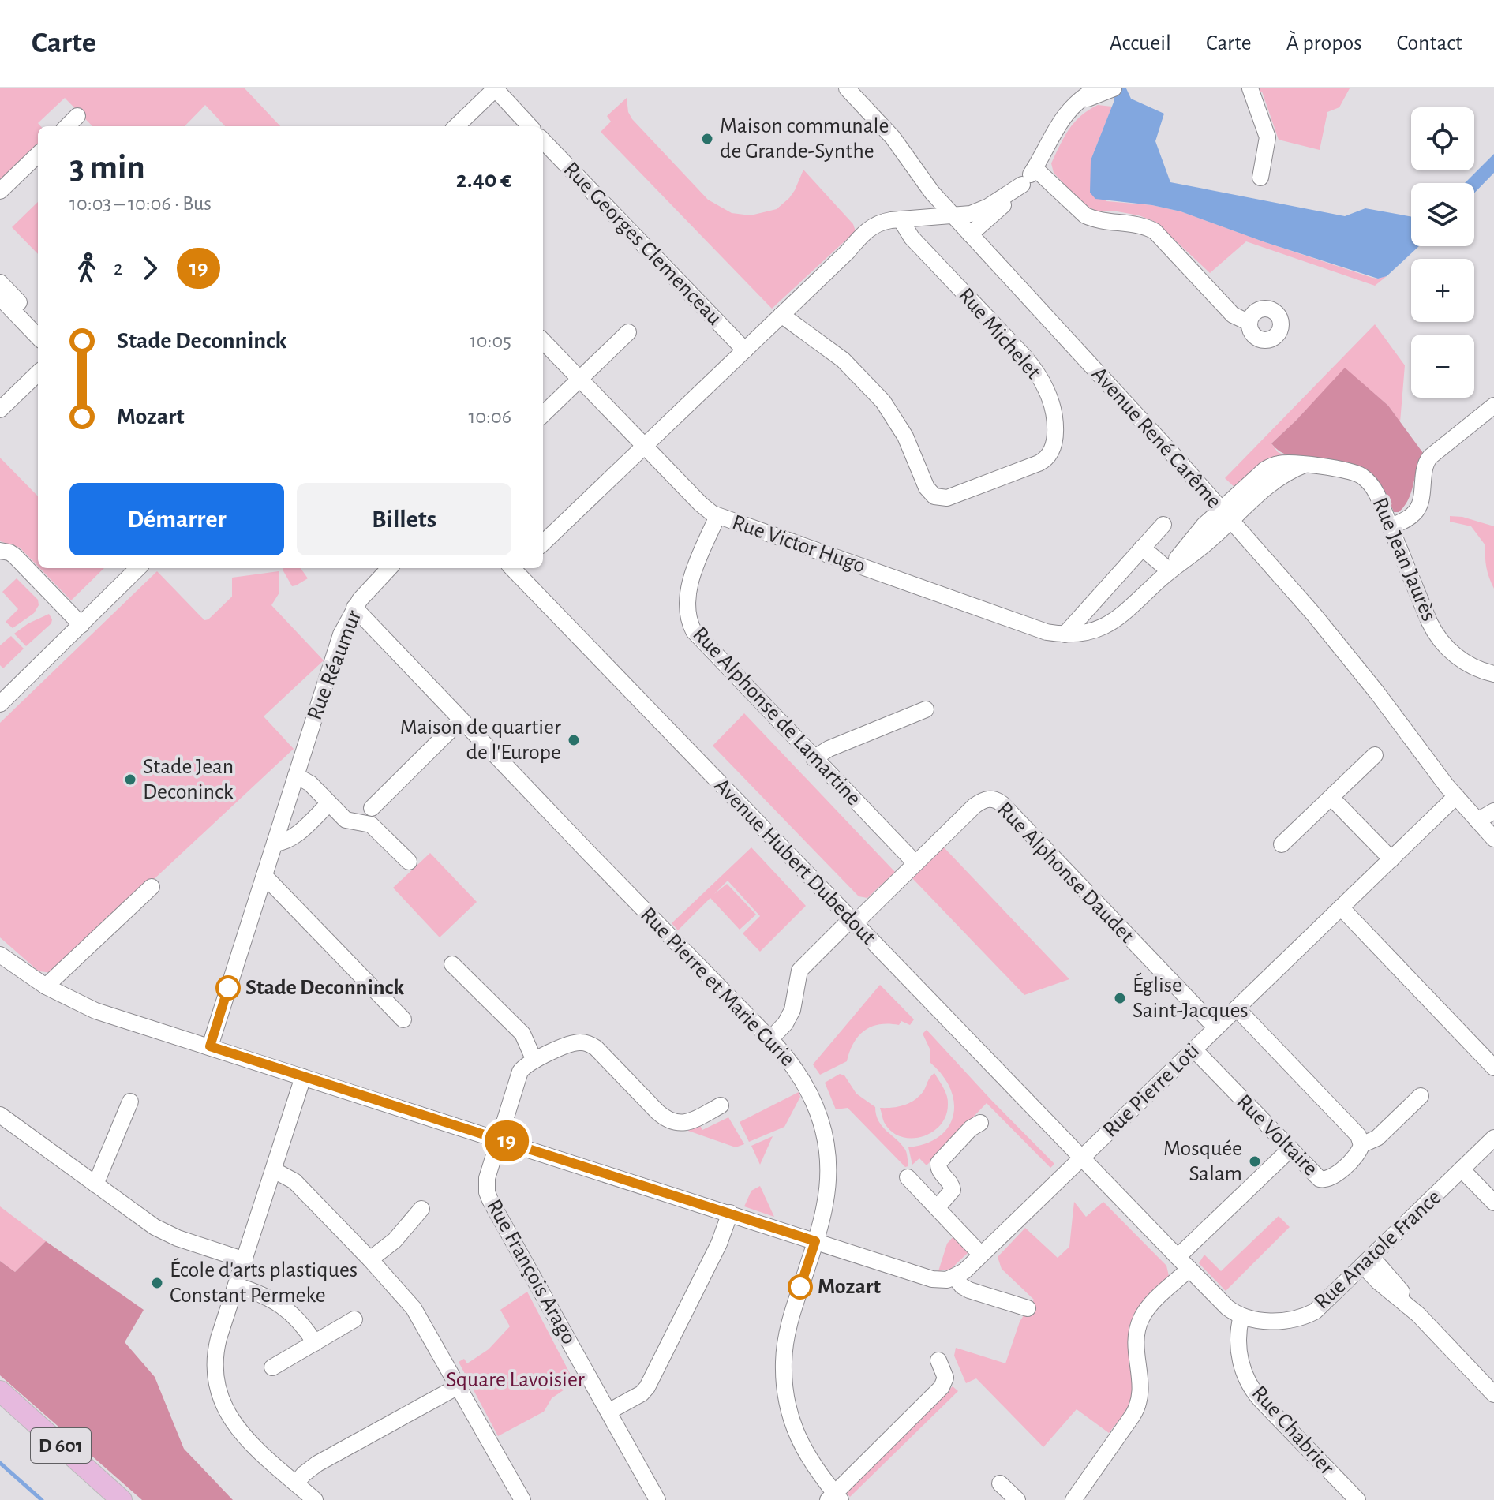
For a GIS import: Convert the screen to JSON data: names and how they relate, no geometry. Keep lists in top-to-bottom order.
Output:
{
  "streets": {
    "main road": ["D 601"],
    "street": [
      "Rue Georges Clemenceau",
      "Rue Michelet",
      "Avenue René Carême",
      "Rue Victor Hugo",
      "Rue Jean Jaurès",
      "Rue Réaumur",
      "Rue Alphonse de Lamartine",
      "Avenue Hubert Dubedout",
      "Rue Alphonse Daudet",
      "Rue Pierre et Marie Curie",
      "Rue Pierre Loti",
      "Rue Voltaire",
      "Rue Anatole France",
      "Rue François Arago",
      "Rue Chabrier"
    ]
  },
  "crossings": [
    ["Avenue René Carême", "Rue Victor Hugo"],
    ["Avenue René Carême", "Rue Jean Jaurès"],
    ["Avenue René Carême", "Rue Pierre Loti"],
    ["Rue Victor Hugo", "Rue Jean Jaurès"],
    ["Rue Victor Hugo", "Rue Alphonse de Lamartine"],
    ["Rue Réaumur", "Rue Pierre et Marie Curie"],
    ["Rue Alphonse de Lamartine", "Rue Alphonse Daudet"],
    ["Avenue Hubert Dubedout", "Rue Alphonse Daudet"],
    ["Avenue Hubert Dubedout", "Rue Pierre Loti"],
    ["Avenue Hubert Dubedout", "Rue Anatole France"],
    ["Rue Alphonse Daudet", "Rue Pierre et Marie Curie"],
    ["Rue Alphonse Daudet", "Rue Pierre Loti"],
    ["Rue Pierre Loti", "Rue Voltaire"],
    ["Rue Pierre Loti", "Rue Anatole France"],
    ["Rue Anatole France", "Rue Chabrier"]
  ],
  "parks": ["Square Lavoisier"],
  "places": [
    "Maison communale de Grande-Synthe",
    "Maison de quartier de l'Europe",
    "Stade Jean Deconinck",
    "Stade Deconninck",
    "Église Saint-Jacques",
    "Mosquée Salam",
    "École d'arts plastiques Constant Permeke",
    "Mozart"
  ],
  "lines": ["bus line 19"],
  "page": {
    "header": "Carte",
    "nav": [
      "Accueil",
      "Carte",
      "À propos",
      "Contact"
    ],
    "on_map": "19",
    "map_buttons": ["+", "−"],
    "heading": ["3 min", "10:03 – 10:06 · Bus", "2.40 €"],
    "legs": ["2", "19"],
    "list": [
      {
        "name": "Stade Deconninck",
        "value": "10:05"
      },
      {
        "name": "Mozart",
        "value": "10:06"
      }
    ],
    "buttons": ["Démarrer", "Billets"]
  }
}
